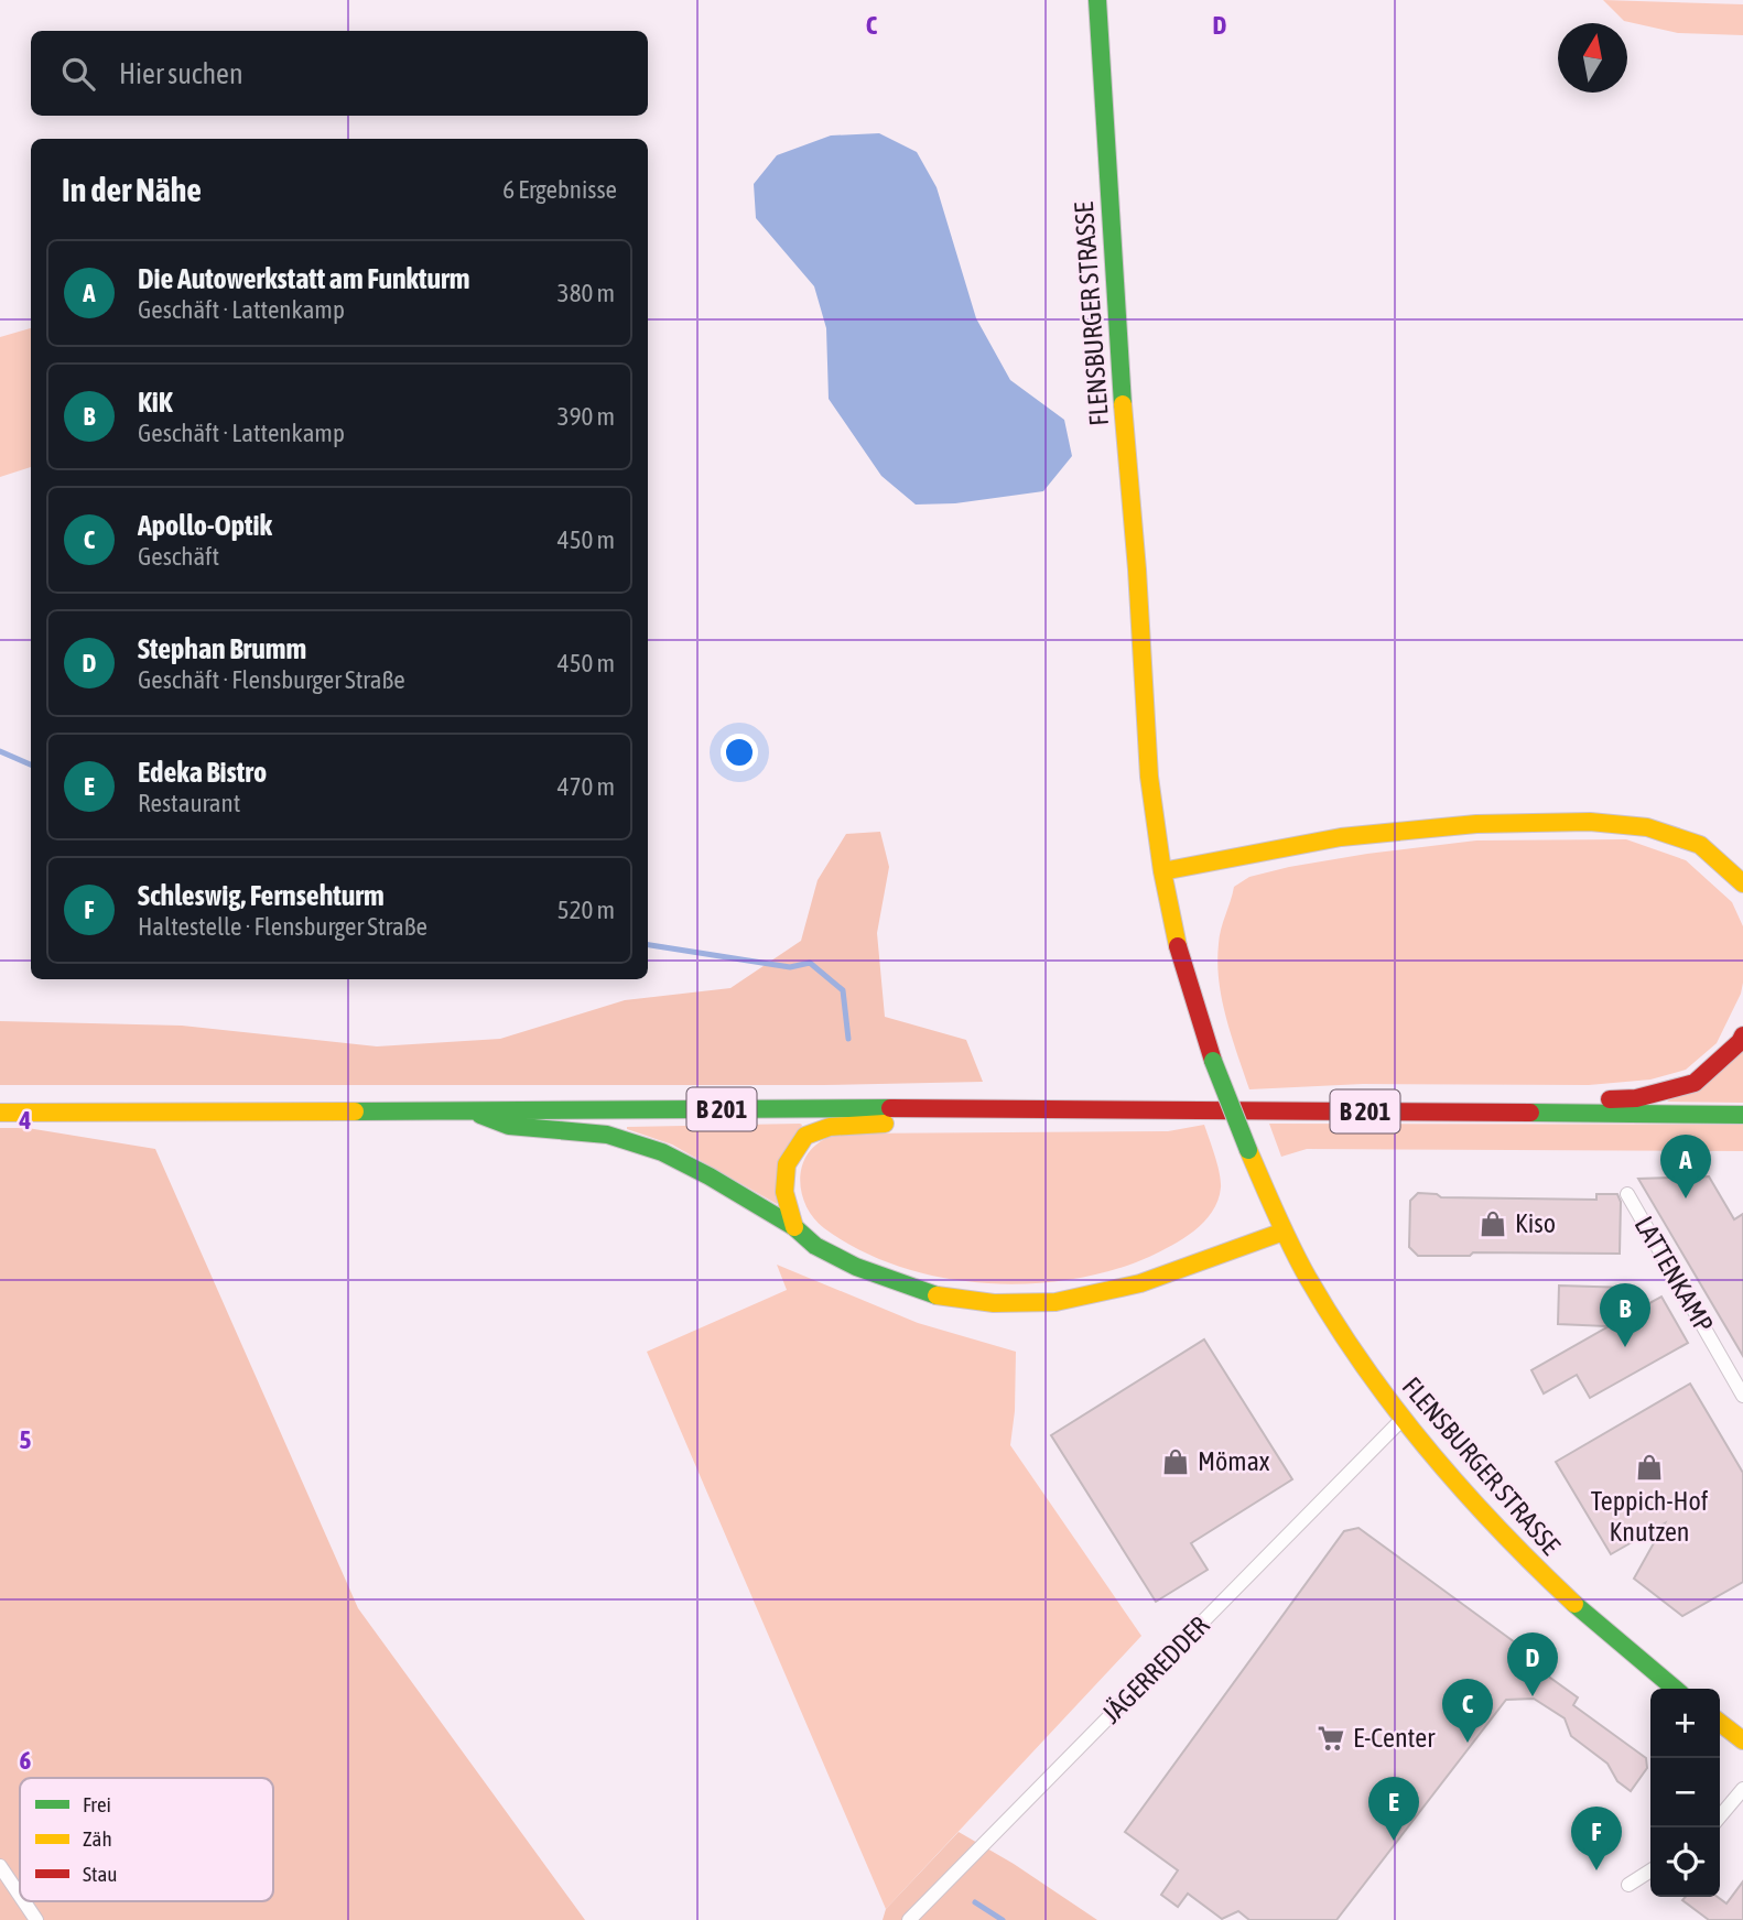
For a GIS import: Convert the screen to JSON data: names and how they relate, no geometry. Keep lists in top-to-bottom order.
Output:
{
  "streets": {
    "main road": ["FLENSBURGER STRASSE", "B 201"],
    "street": ["LATTENKAMP", "JÄGERREDDER"]
  },
  "crossings": [
    ["FLENSBURGER STRASSE", "JÄGERREDDER"]
  ],
  "places": {
    "shop": ["Kiso", "Mömax", "Teppich-Hof Knutzen"],
    "supermarket": ["E-Center"]
  },
  "legend": ["Frei", "Zäh", "Stau"],
  "north": "top",
  "page": {
    "search": "Hier suchen",
    "heading": ["In der Nähe", "6 Ergebnisse"],
    "list": [
      {
        "mark": "A",
        "name": "Die Autowerkstatt am Funkturm",
        "note": "Geschäft · Lattenkamp",
        "value": "380 m"
      },
      {
        "mark": "B",
        "name": "KiK",
        "note": "Geschäft · Lattenkamp",
        "value": "390 m"
      },
      {
        "mark": "C",
        "name": "Apollo-Optik",
        "note": "Geschäft",
        "value": "450 m"
      },
      {
        "mark": "D",
        "name": "Stephan Brumm",
        "note": "Geschäft · Flensburger Straße",
        "value": "450 m"
      },
      {
        "mark": "E",
        "name": "Edeka Bistro",
        "note": "Restaurant",
        "value": "470 m"
      },
      {
        "mark": "F",
        "name": "Schleswig, Fernsehturm",
        "note": "Haltestelle · Flensburger Straße",
        "value": "520 m"
      }
    ],
    "pins": [
      "A",
      "B",
      "D",
      "C",
      "E",
      "F"
    ],
    "map_buttons": ["+", "−"]
  },
  "grid": {
    "columns": ["C", "D"],
    "rows": ["4", "5", "6"]
  }
}
